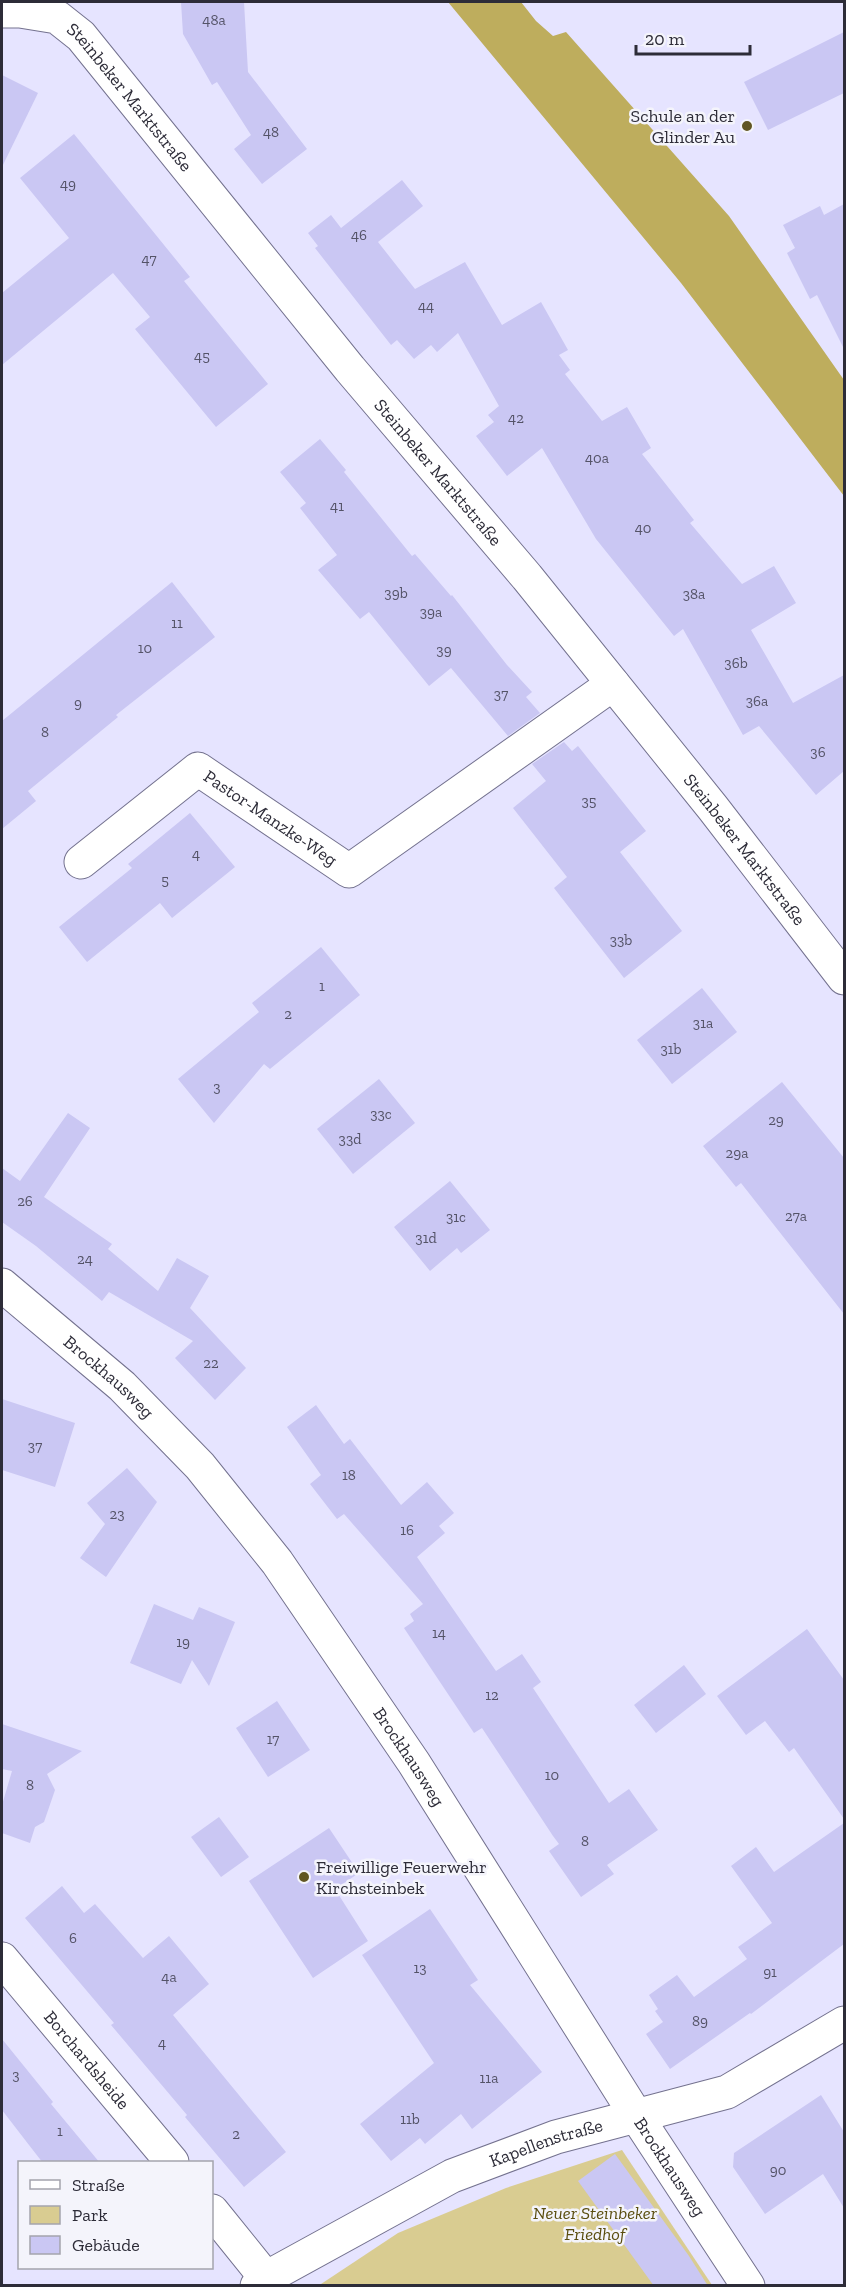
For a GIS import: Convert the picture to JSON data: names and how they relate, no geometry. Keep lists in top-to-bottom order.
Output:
{
  "streets": {
    "street": [
      "Steinbeker Marktstraße",
      "Pastor-Manzke-Weg",
      "Brockhausweg",
      "Borchardsheide",
      "Kapellenstraße"
    ]
  },
  "crossings": [
    ["Steinbeker Marktstraße", "Pastor-Manzke-Weg"],
    ["Brockhausweg", "Kapellenstraße"]
  ],
  "parks": ["Neuer Steinbeker Friedhof"],
  "places": ["Schule an der Glinder Au", "Freiwillige Feuerwehr Kirchsteinbek"],
  "house_numbers": [
    "48a",
    "48",
    "49",
    "46",
    "47",
    "44",
    "45",
    "42",
    "40a",
    "41",
    "40",
    "39b",
    "38a",
    "39a",
    "11",
    "10",
    "39",
    "36b",
    "37",
    "36a",
    "9",
    "8",
    "36",
    "35",
    "4",
    "5",
    "33b",
    "1",
    "2",
    "31a",
    "31b",
    "3",
    "33c",
    "29",
    "33d",
    "29a",
    "26",
    "27a",
    "31c",
    "31d",
    "24",
    "22",
    "37",
    "18",
    "23",
    "16",
    "14",
    "19",
    "12",
    "17",
    "10",
    "8",
    "8",
    "6",
    "13",
    "91",
    "4a",
    "89",
    "4",
    "3",
    "11a",
    "11b",
    "1",
    "2",
    "90"
  ],
  "legend": ["Straße", "Park", "Gebäude"],
  "scale_bar": "20 m"
}
